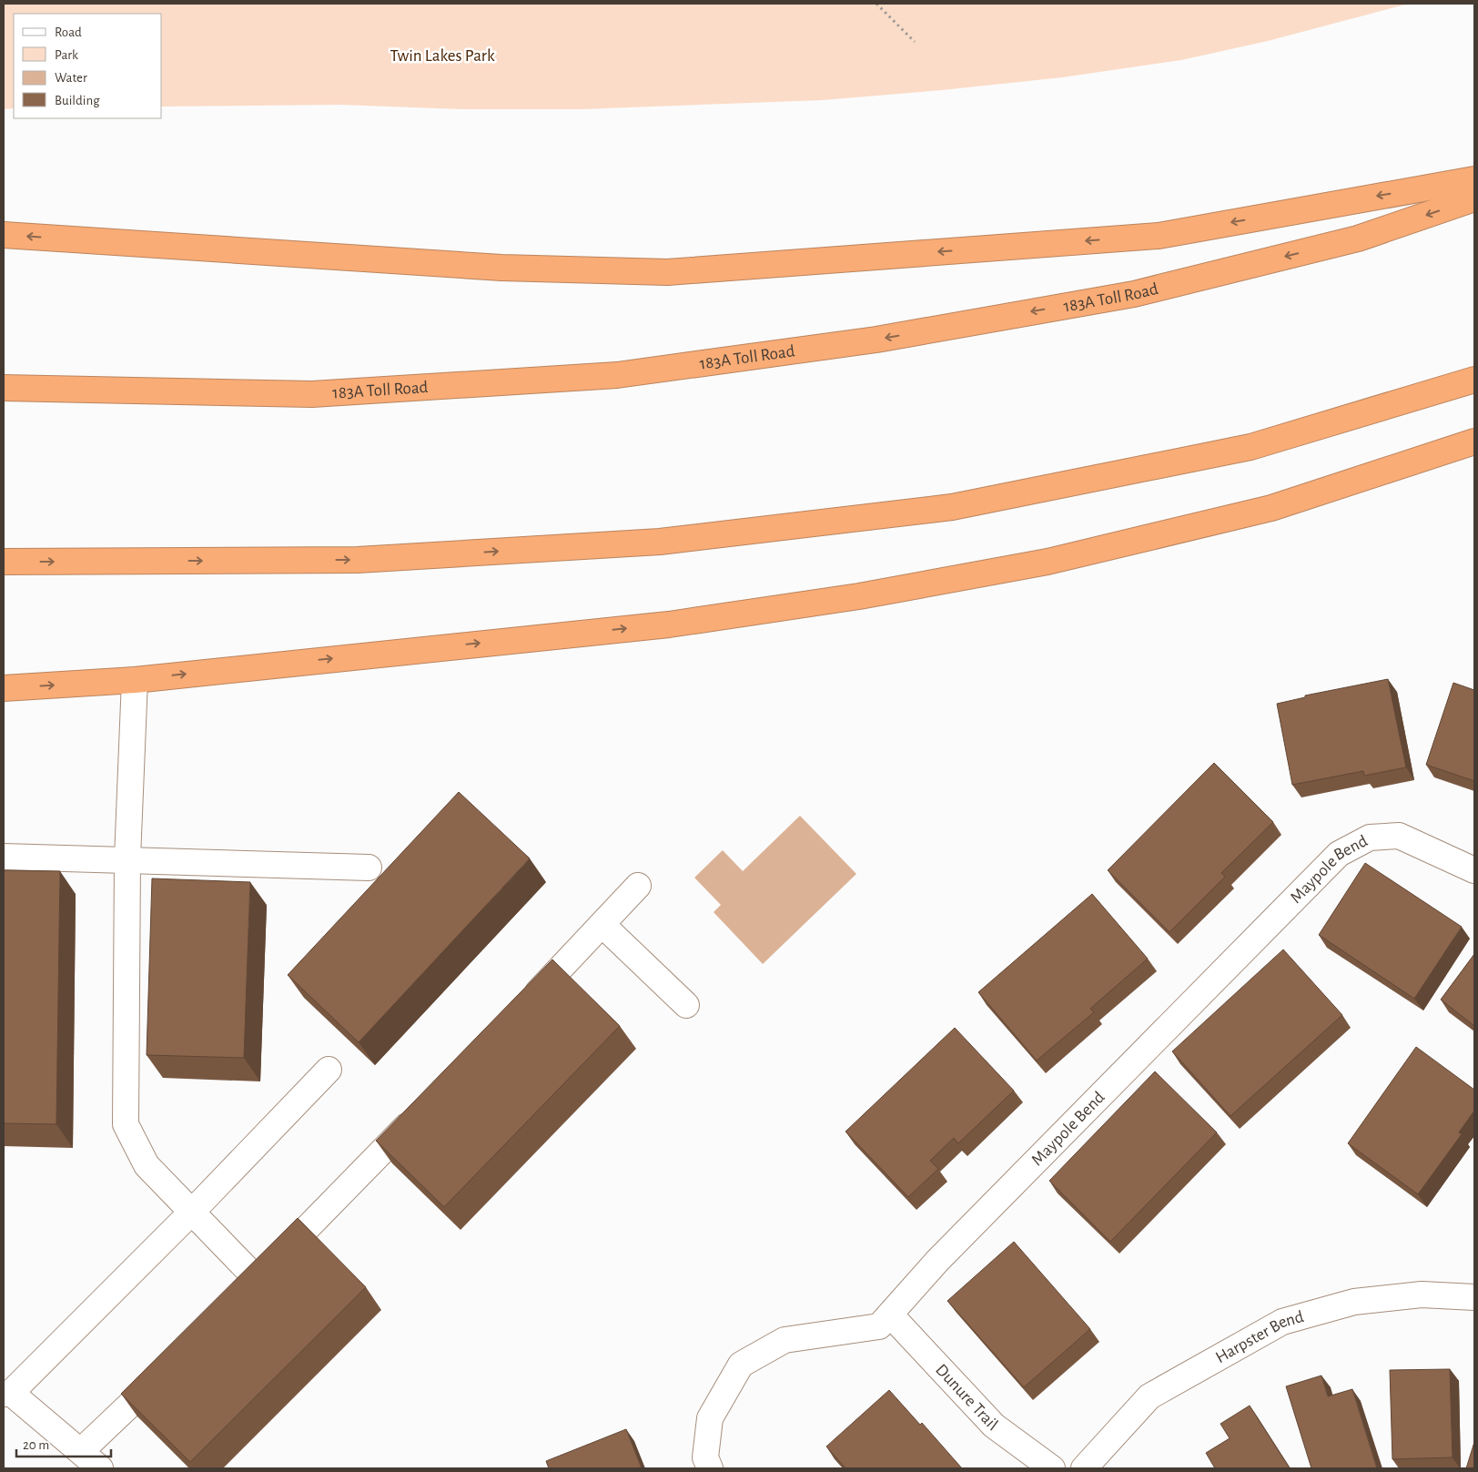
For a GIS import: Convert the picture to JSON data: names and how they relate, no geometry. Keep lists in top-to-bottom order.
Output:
{
  "streets": {
    "highway": ["183A Toll Road"],
    "street": ["Maypole Bend", "Harpster Bend", "Dunure Trail"]
  },
  "crossings": [
    ["Maypole Bend", "Dunure Trail"]
  ],
  "parks": ["Twin Lakes Park"],
  "legend": [
    "Road",
    "Park",
    "Water",
    "Building"
  ],
  "scale_bar": "20 m"
}
